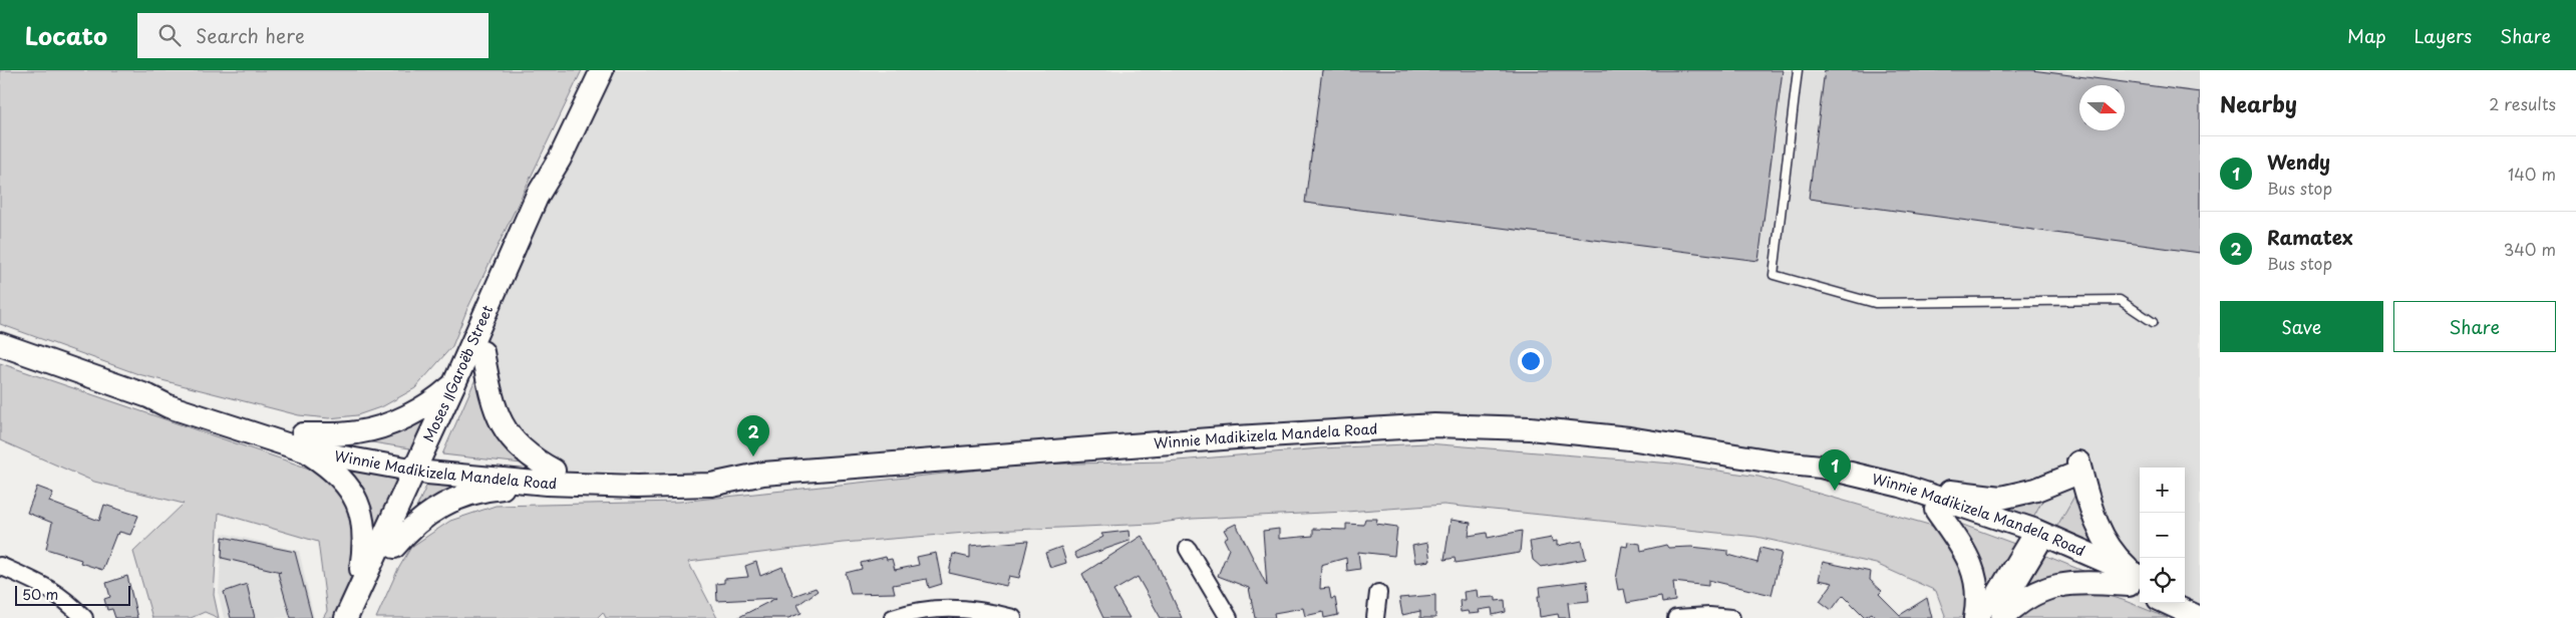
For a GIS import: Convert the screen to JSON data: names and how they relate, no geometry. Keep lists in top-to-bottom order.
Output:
{
  "streets": {
    "main road": ["Moses ǁGaroëb Street", "Winnie Madikizela Mandela Road"]
  },
  "crossings": [
    ["Moses ǁGaroëb Street", "Winnie Madikizela Mandela Road"]
  ],
  "scale_bar": "50 m",
  "north": "right",
  "page": {
    "header": "Locato",
    "search": "Search here",
    "nav": ["Map", "Layers", "Share"],
    "heading": ["Nearby", "2 results"],
    "list": [
      {
        "mark": "1",
        "name": "Wendy",
        "note": "Bus stop",
        "value": "140 m"
      },
      {
        "mark": "2",
        "name": "Ramatex",
        "note": "Bus stop",
        "value": "340 m"
      }
    ],
    "buttons": ["Save", "Share"],
    "pins": ["2", "1"],
    "map_buttons": ["+", "−"],
    "scale": "50 m"
  }
}
